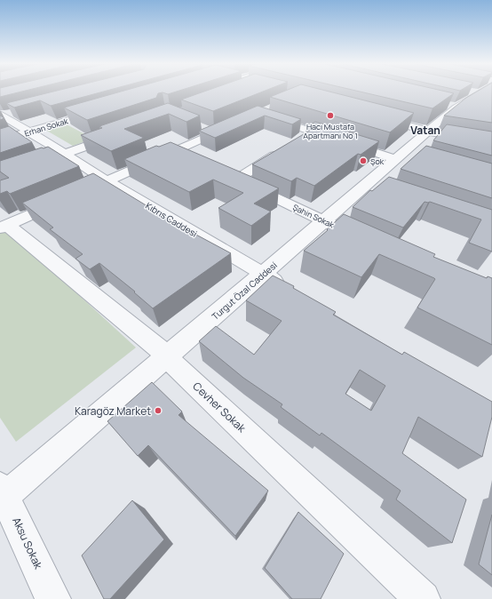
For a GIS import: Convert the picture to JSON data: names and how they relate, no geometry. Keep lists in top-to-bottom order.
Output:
{
  "streets": {
    "street": [
      "Erhan Sokak",
      "Şahin Sokak",
      "Kıbrıs Caddesi",
      "Turgut Özal Caddesi",
      "Cevher Sokak",
      "Aksu Sokak"
    ]
  },
  "crossings": [
    ["Erhan Sokak", "Kıbrıs Caddesi"],
    ["Şahin Sokak", "Turgut Özal Caddesi"],
    ["Kıbrıs Caddesi", "Turgut Özal Caddesi"],
    ["Turgut Özal Caddesi", "Cevher Sokak"],
    ["Turgut Özal Caddesi", "Aksu Sokak"]
  ],
  "districts": ["Vatan"],
  "places": ["Hacı Mustafa Apartmanı No 1", "Şok", "Karagöz Market"]
}
